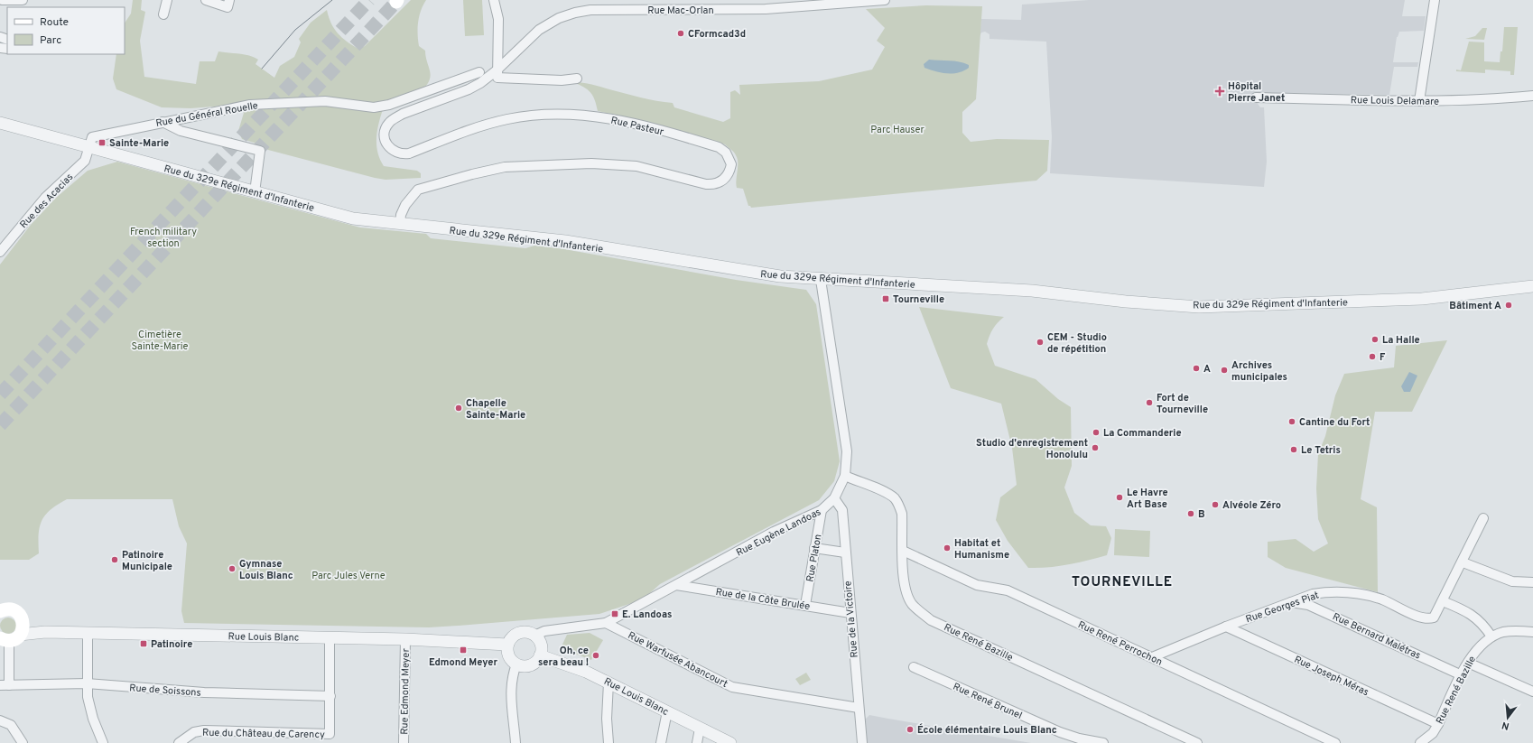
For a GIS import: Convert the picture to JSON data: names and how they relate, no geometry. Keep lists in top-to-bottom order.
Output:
{
  "streets": {
    "street": [
      "Rue Mac-Orlan",
      "Rue Louis Delamare",
      "Rue du Général Rouelle",
      "Rue Pasteur",
      "Rue du 329e Régiment d'Infanterie",
      "Rue des Acacias",
      "Rue Eugène Landoas",
      "Rue Platon",
      "Rue de la Côte Brulée",
      "Rue Georges Piat",
      "Rue de la Victoire",
      "Rue Bernard Malétras",
      "Rue Louis Blanc",
      "Rue René Bazille",
      "Rue René Perrochon",
      "Rue Warfusée Abancourt",
      "Rue Joseph Méras",
      "Rue de Soissons",
      "Rue Edmond Meyer",
      "Rue René Brunel",
      "Rue du Château de Carency"
    ]
  },
  "crossings": [
    ["Rue Mac-Orlan", "Rue Pasteur"],
    ["Rue du Général Rouelle", "Rue du 329e Régiment d'Infanterie"],
    ["Rue du Général Rouelle", "Rue des Acacias"],
    ["Rue Pasteur", "Rue du 329e Régiment d'Infanterie"],
    ["Rue du 329e Régiment d'Infanterie", "Rue des Acacias"],
    ["Rue du 329e Régiment d'Infanterie", "Rue Eugène Landoas"],
    ["Rue Eugène Landoas", "Rue Platon"],
    ["Rue Eugène Landoas", "Rue de la Côte Brulée"],
    ["Rue Eugène Landoas", "Rue de la Victoire"],
    ["Rue Eugène Landoas", "Rue Louis Blanc"],
    ["Rue Eugène Landoas", "Rue René Bazille"],
    ["Rue Eugène Landoas", "Rue Warfusée Abancourt"],
    ["Rue Platon", "Rue de la Côte Brulée"],
    ["Rue de la Côte Brulée", "Rue de la Victoire"],
    ["Rue Georges Piat", "Rue Bernard Malétras"],
    ["Rue Georges Piat", "Rue René Perrochon"],
    ["Rue Georges Piat", "Rue Joseph Méras"],
    ["Rue de la Victoire", "Rue Warfusée Abancourt"],
    ["Rue Bernard Malétras", "Rue René Bazille"],
    ["Rue Louis Blanc", "Rue Edmond Meyer"],
    ["Rue René Bazille", "Rue René Perrochon"],
    ["Rue René Bazille", "Rue Joseph Méras"],
    ["Rue de Soissons", "Rue du Château de Carency"]
  ],
  "districts": ["TOURNEVILLE"],
  "parks": [
    "Parc Hauser",
    "French military section",
    "Cimetière Sainte-Marie",
    "Parc Jules Verne"
  ],
  "places": {
    "other": [
      "CFormcad3d",
      "Bâtiment A",
      "La Halle",
      "CEM - Studio de répétition",
      "F",
      "A",
      "Archives municipales",
      "Fort de Tourneville",
      "Chapelle Sainte-Marie",
      "Cantine du Fort",
      "La Commanderie",
      "Studio d'enregistrement Honolulu",
      "Le Tetris",
      "Le Havre Art Base",
      "Alvéole Zéro",
      "B",
      "Habitat et Humanisme",
      "Patinoire Municipale",
      "Gymnase Louis Blanc",
      "Oh, ce sera beau !",
      "École élémentaire Louis Blanc"
    ],
    "health": ["Hôpital Pierre Janet"],
    "transit": [
      "Sainte-Marie",
      "Tourneville",
      "E. Landoas",
      "Patinoire",
      "Edmond Meyer"
    ]
  },
  "legend": ["Route", "Parc"],
  "north": "bottom"
}
